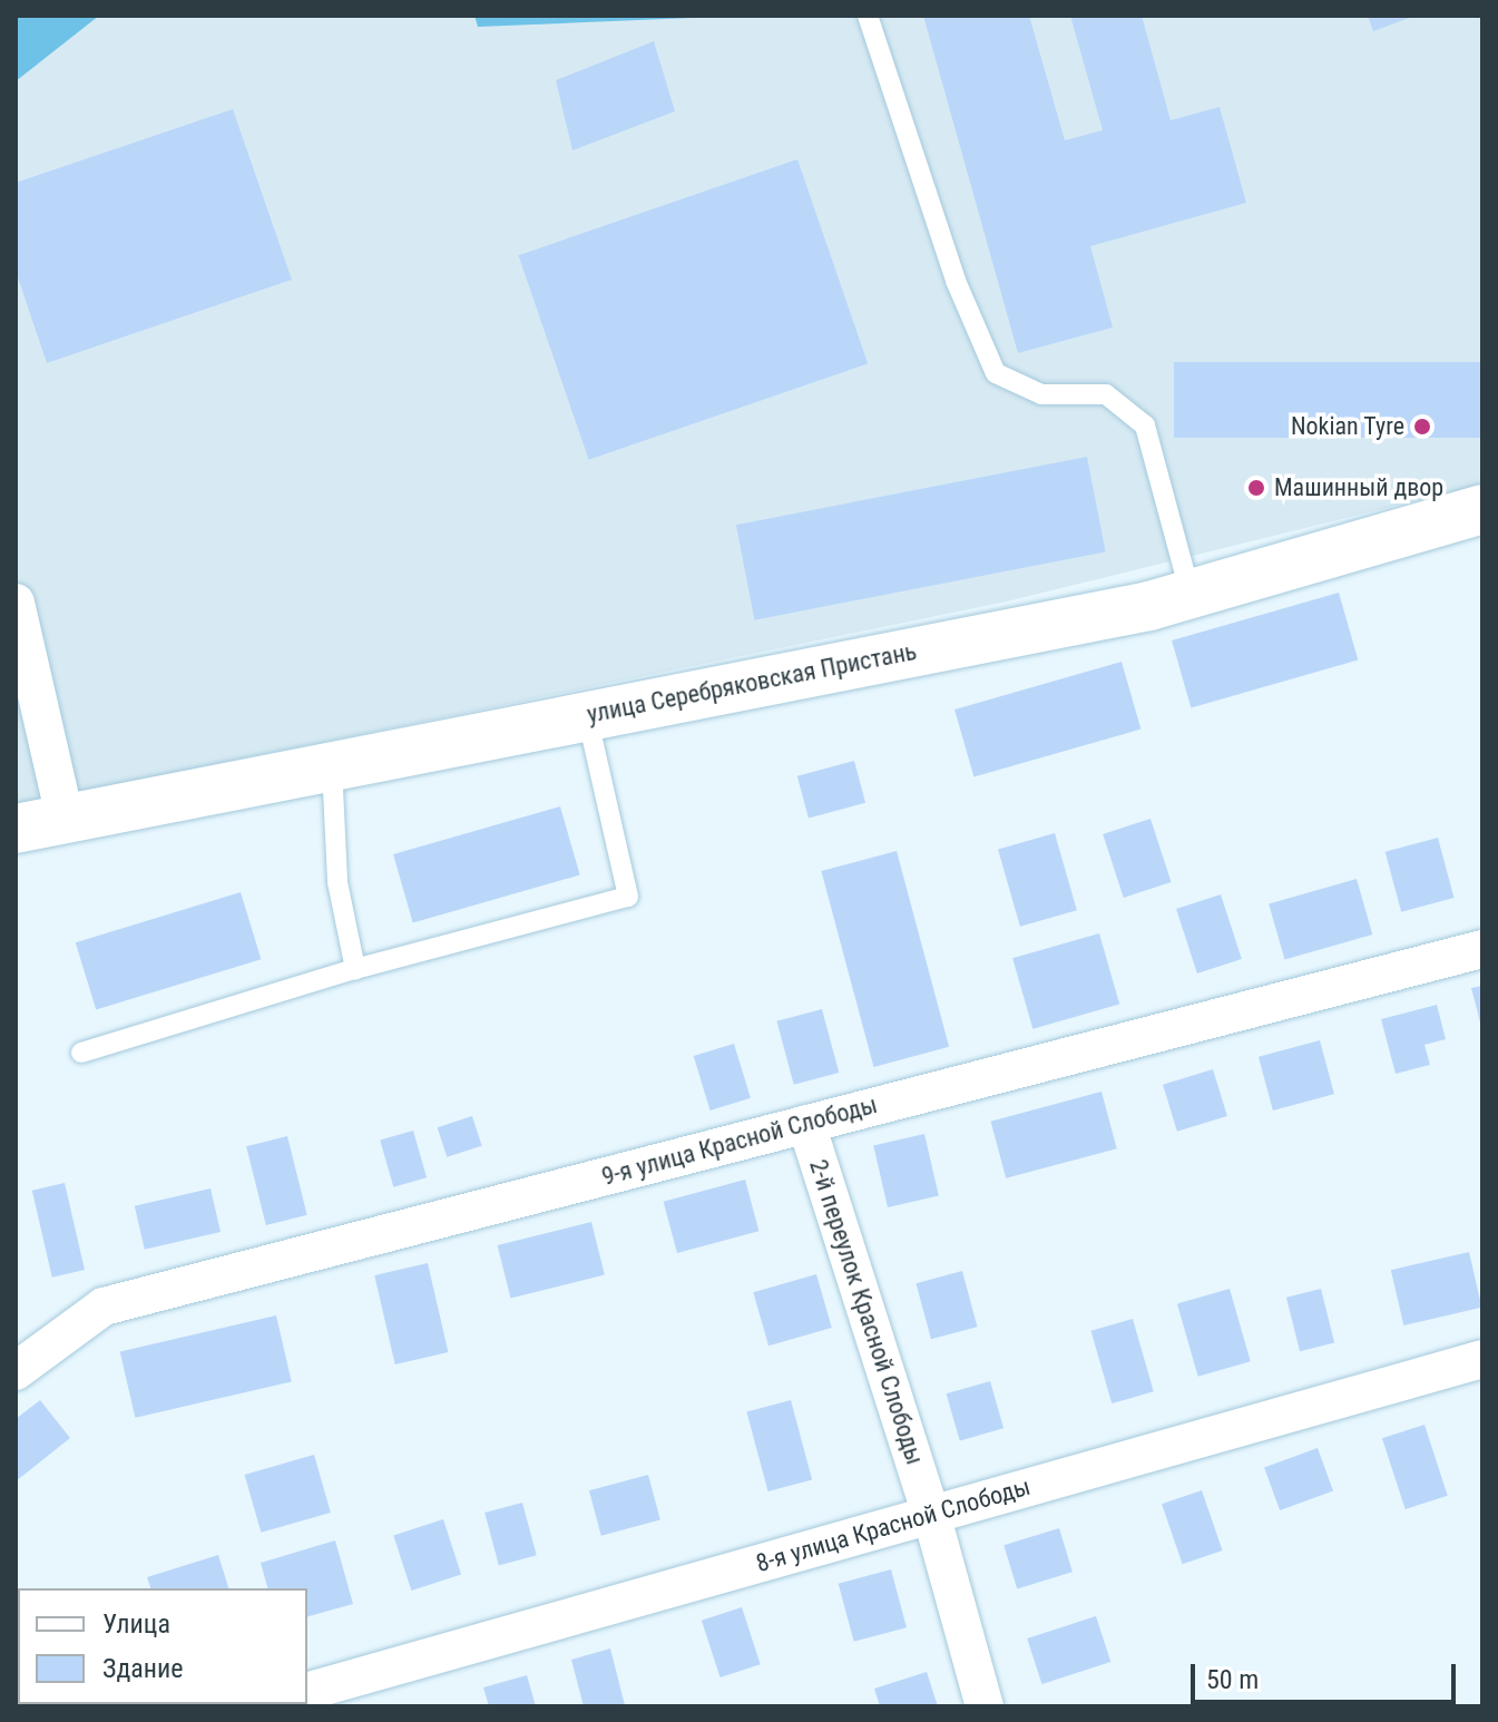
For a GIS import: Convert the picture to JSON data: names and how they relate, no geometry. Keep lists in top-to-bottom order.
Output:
{
  "streets": {
    "street": [
      "улица Серебряковская Пристань",
      "9-я улица Красной Слободы",
      "2-й переулок Красной Слободы",
      "8-я улица Красной Слободы"
    ]
  },
  "crossings": [
    ["9-я улица Красной Слободы", "2-й переулок Красной Слободы"],
    ["2-й переулок Красной Слободы", "8-я улица Красной Слободы"]
  ],
  "places": ["Nokian Tyre", "Машинный двор"],
  "legend": ["Улица", "Здание"],
  "scale_bar": "50 m"
}
